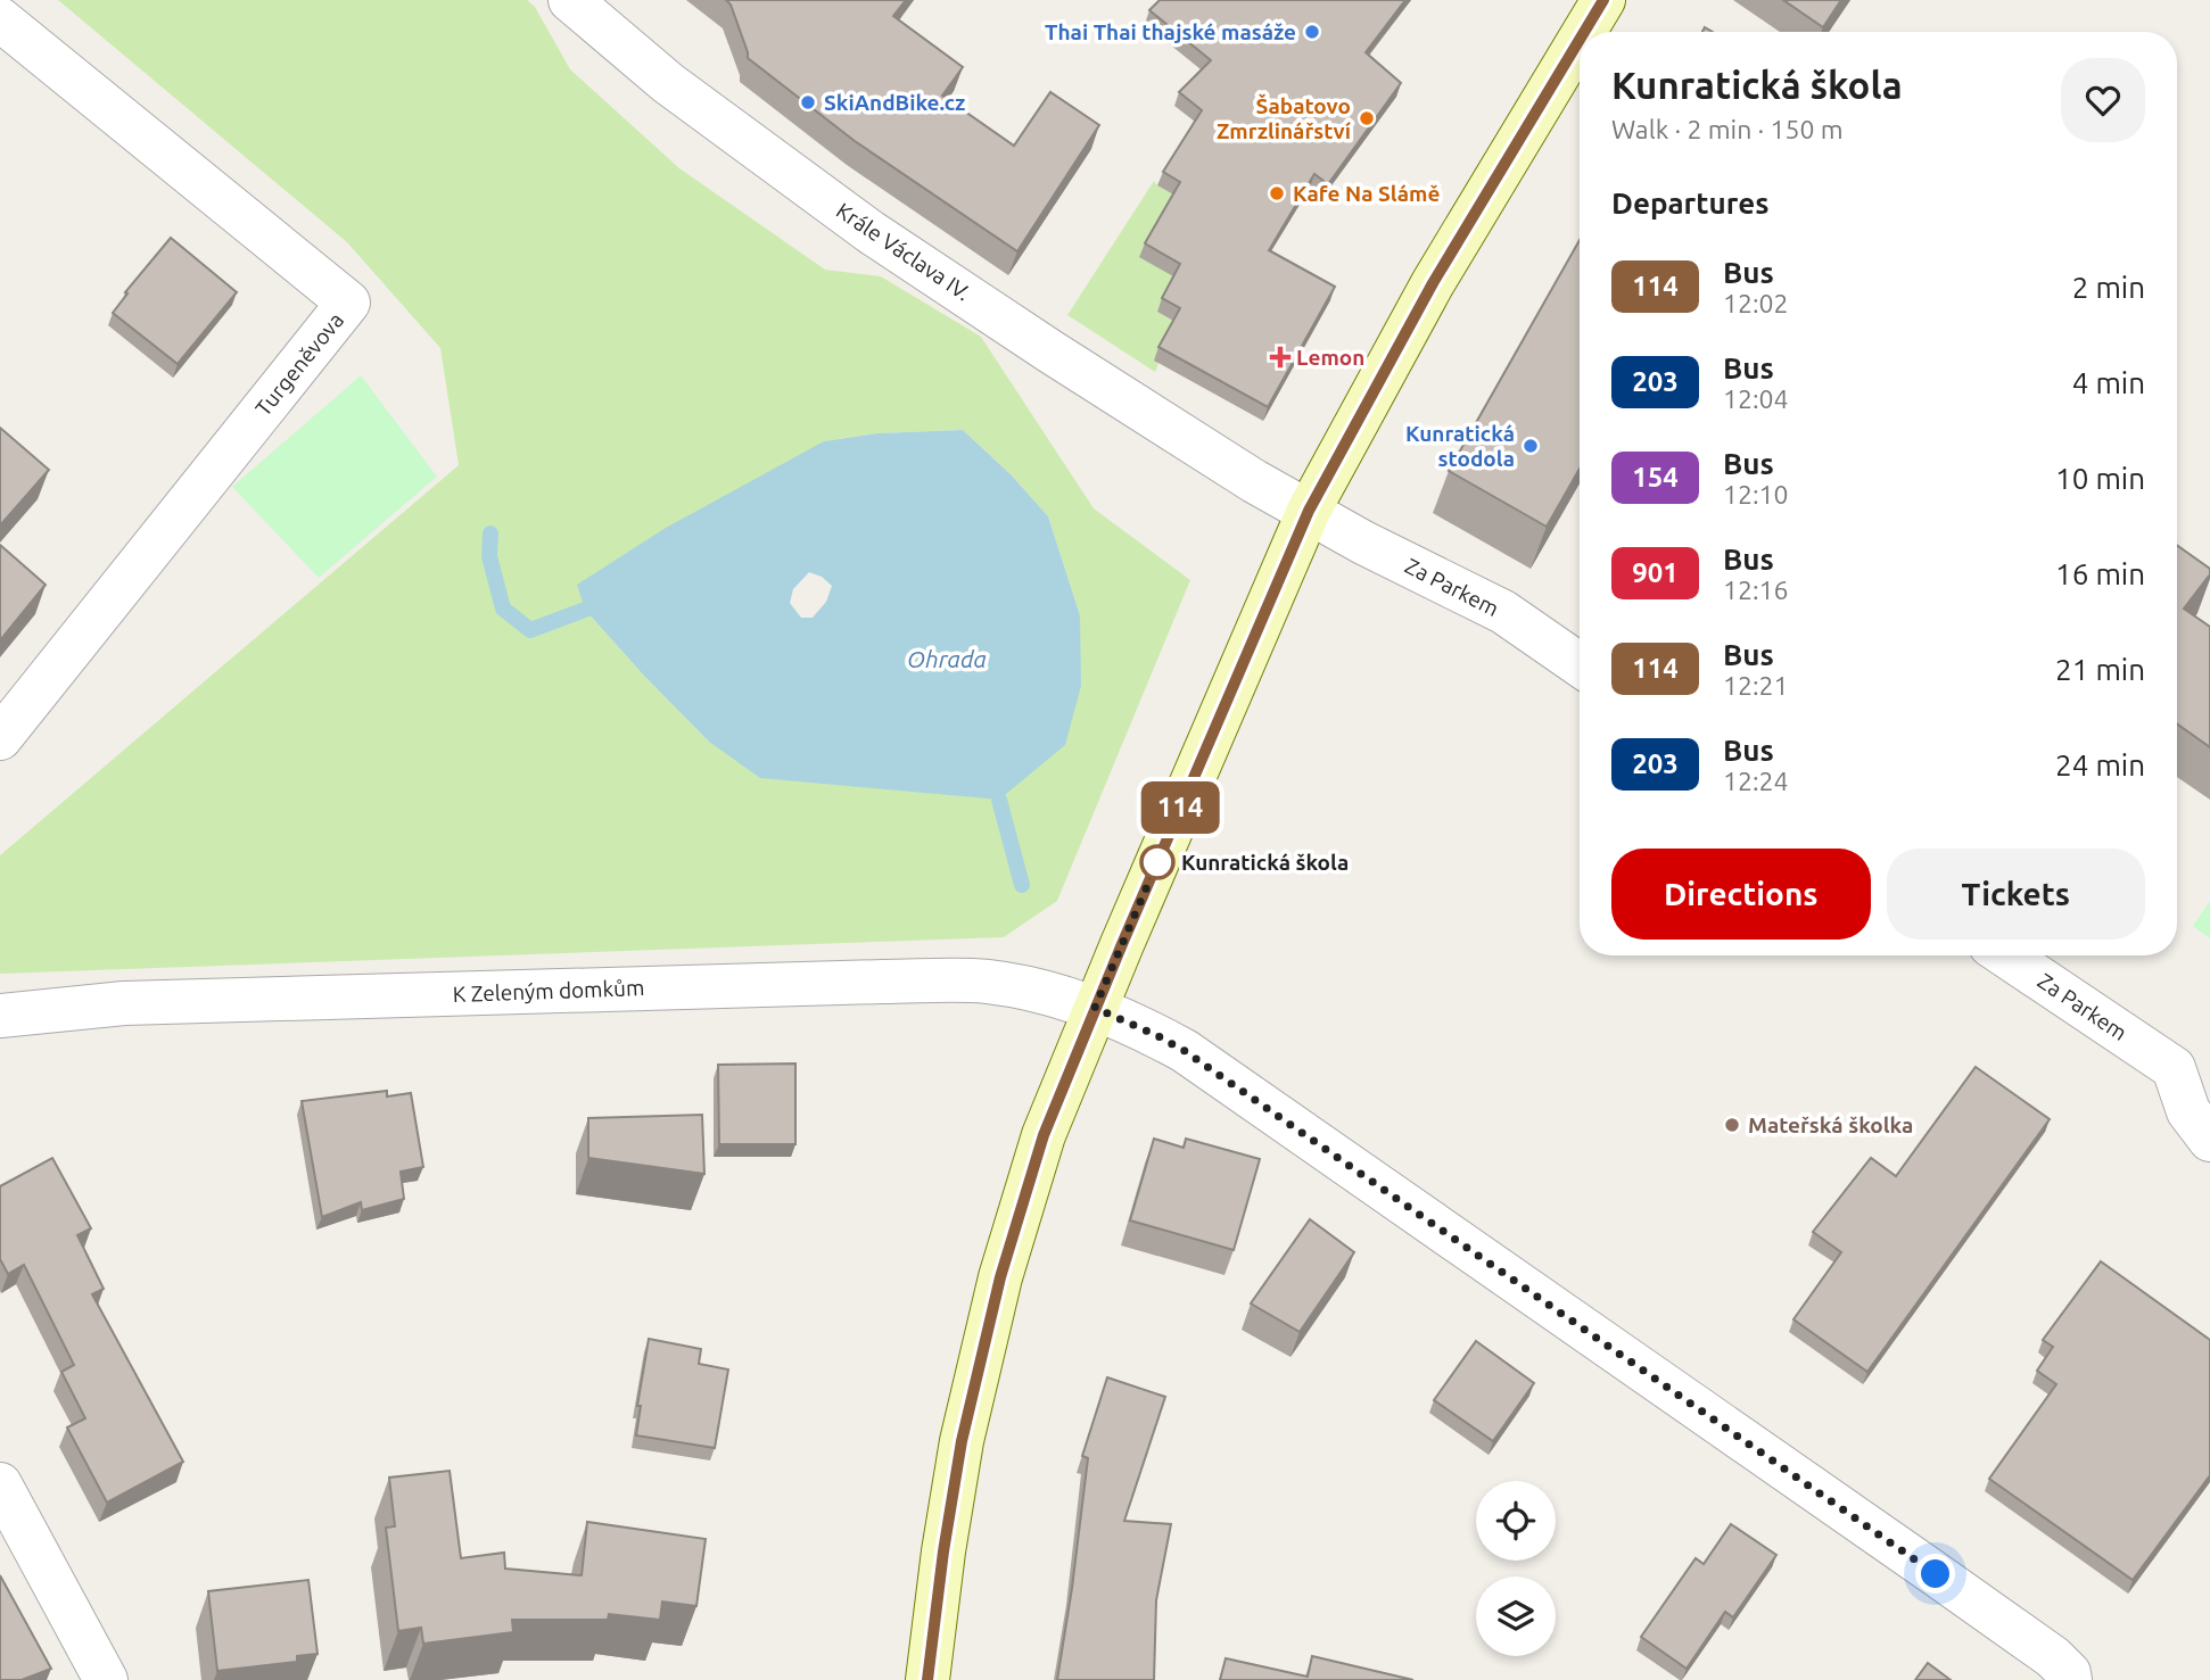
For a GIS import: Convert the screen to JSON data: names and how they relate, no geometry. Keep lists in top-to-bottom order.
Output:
{
  "streets": {
    "street": [
      "Krále Václava IV.",
      "Turgeněvova",
      "Za Parkem",
      "K Zeleným domkům"
    ]
  },
  "crossings": [
    ["Krále Václava IV.", "Za Parkem"]
  ],
  "water": ["Ohrada"],
  "places": {
    "other": [
      "Thai Thai thajské masáže",
      "SkiAndBike.cz",
      "Šabatovo Zmrzlinářství",
      "Kafe Na Slámě",
      "Kunratická stodola",
      "Kunratická škola",
      "Mateřská školka"
    ],
    "health": ["Lemon"]
  },
  "lines": ["bus line 114"],
  "page": {
    "on_map": "114",
    "heading": [
      ["Kunratická škola", "Walk · 2 min · 150 m"],
      "Departures"
    ],
    "list": [
      {
        "mark": "114",
        "name": "Bus",
        "note": "12:02",
        "value": "2 min"
      },
      {
        "mark": "203",
        "name": "Bus",
        "note": "12:04",
        "value": "4 min"
      },
      {
        "mark": "154",
        "name": "Bus",
        "note": "12:10",
        "value": "10 min"
      },
      {
        "mark": "901",
        "name": "Bus",
        "note": "12:16",
        "value": "16 min"
      },
      {
        "mark": "114",
        "name": "Bus",
        "note": "12:21",
        "value": "21 min"
      },
      {
        "mark": "203",
        "name": "Bus",
        "note": "12:24",
        "value": "24 min"
      }
    ],
    "buttons": ["Directions", "Tickets"]
  }
}
